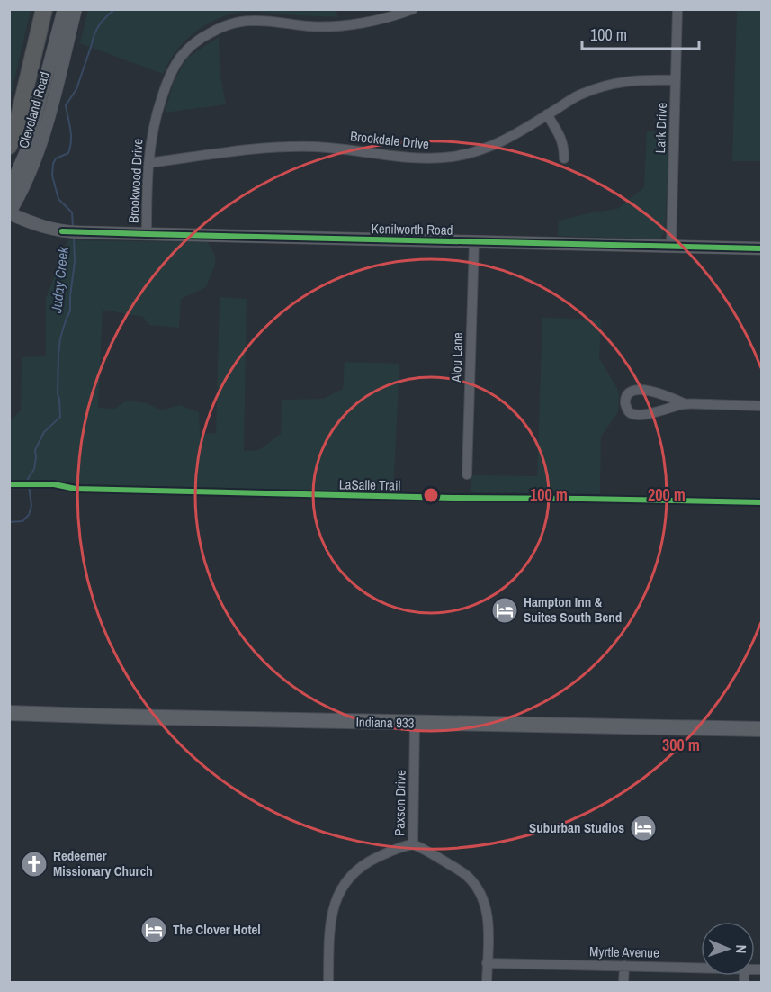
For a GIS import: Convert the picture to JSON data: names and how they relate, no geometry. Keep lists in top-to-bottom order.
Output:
{
  "streets": {
    "main road": ["Indiana 933"],
    "street": [
      "Cleveland Road",
      "Lark Drive",
      "Brookdale Drive",
      "Brookwood Drive",
      "Kenilworth Road",
      "Alou Lane",
      "Paxson Drive",
      "Myrtle Avenue"
    ],
    "cycle path": ["LaSalle Trail"]
  },
  "crossings": [
    ["Cleveland Road", "Kenilworth Road"],
    ["Lark Drive", "Brookdale Drive"],
    ["Lark Drive", "Kenilworth Road"],
    ["Brookdale Drive", "Brookwood Drive"],
    ["Brookwood Drive", "Kenilworth Road"],
    ["Kenilworth Road", "Alou Lane"],
    ["Indiana 933", "Paxson Drive"],
    ["Paxson Drive", "Myrtle Avenue"]
  ],
  "water": ["Juday Creek"],
  "places": {
    "hotel": ["Hampton Inn & Suites South Bend", "Suburban Studios", "The Clover Hotel"],
    "church": ["Redeemer Missionary Church"]
  },
  "scale_bar": "100 m",
  "north": "right",
  "rings": ["100 m", "200 m", "300 m"]
}
